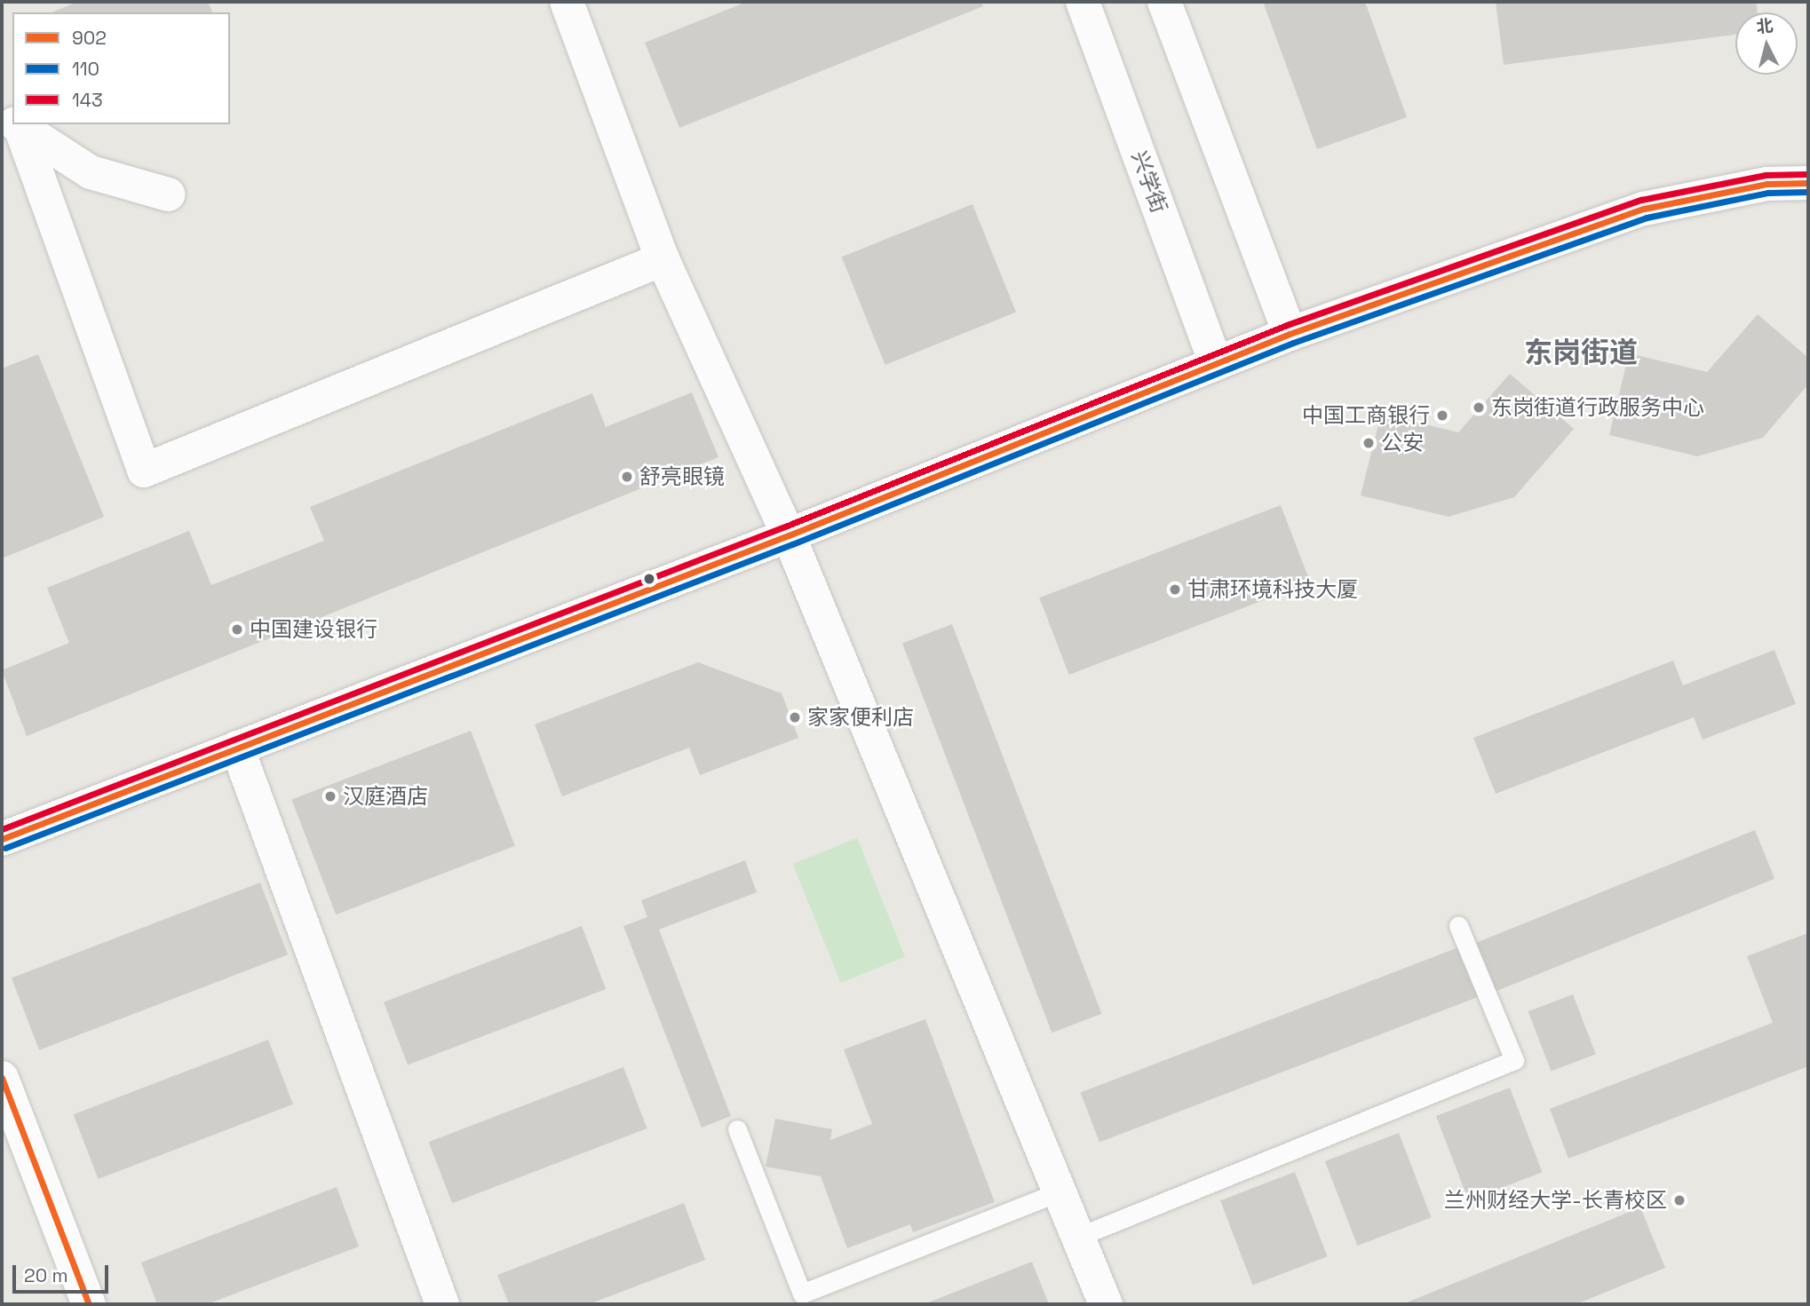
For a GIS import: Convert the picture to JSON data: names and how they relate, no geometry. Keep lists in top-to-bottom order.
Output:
{
  "streets": {
    "street": ["兴学街"]
  },
  "districts": ["东岗街道"],
  "places": [
    "东岗街道行政服务中心",
    "中国工商银行",
    "公安",
    "舒亮眼镜",
    "甘肃环境科技大厦",
    "中国建设银行",
    "家家便利店",
    "汉庭酒店",
    "兰州财经大学-长青校区"
  ],
  "lines": ["transit line 143", "transit line 902", "transit line 110"],
  "legend": ["902", "110", "143"],
  "scale_bar": "20 m",
  "north": "top"
}
